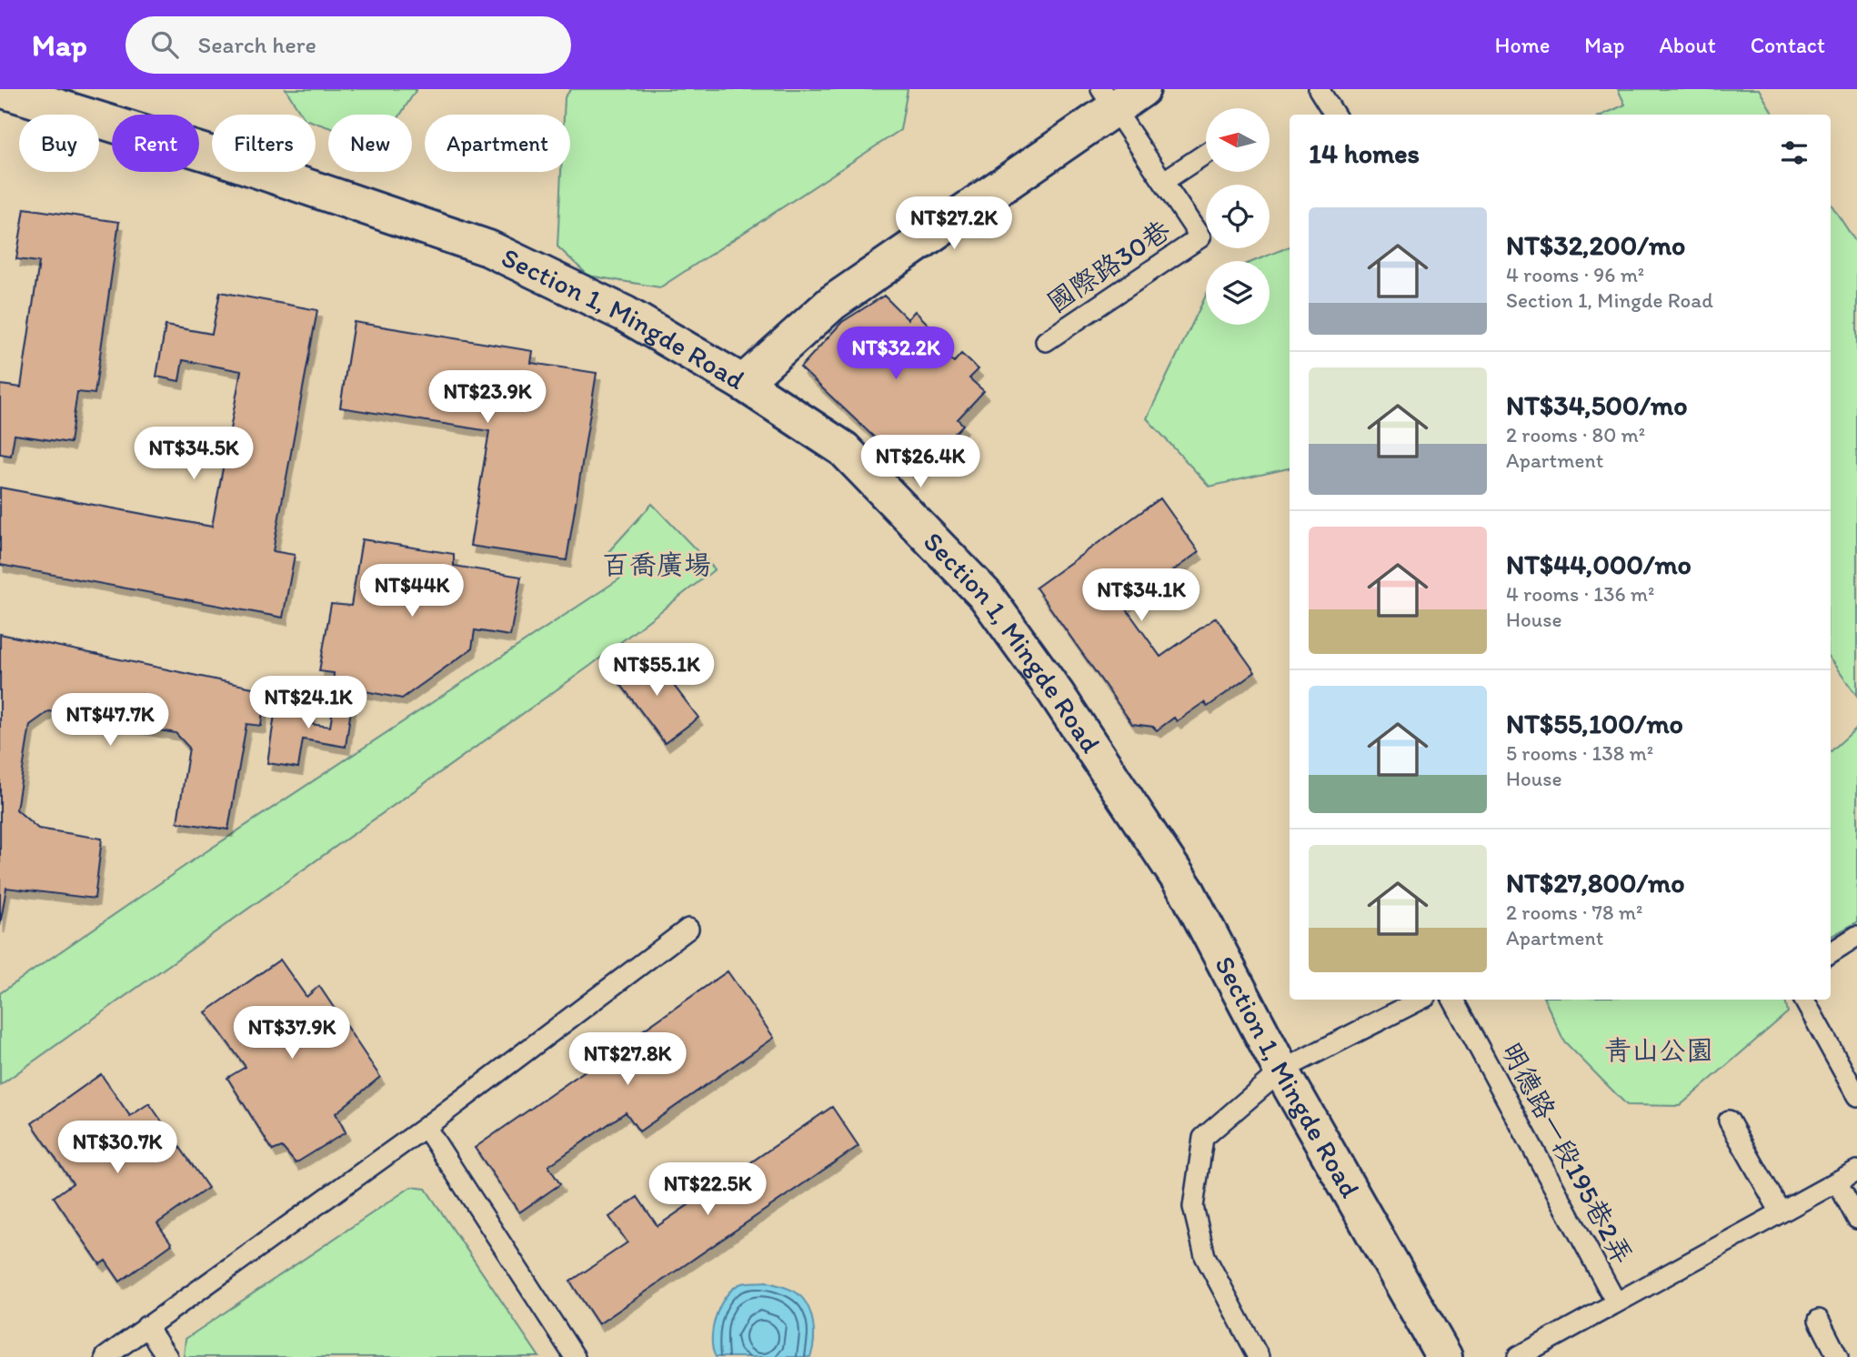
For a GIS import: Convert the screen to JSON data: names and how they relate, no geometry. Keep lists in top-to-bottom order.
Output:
{
  "streets": {
    "street": ["Section 1, Mingde Road"],
    "lane": ["國際路30巷", "明德路一段195巷2弄"]
  },
  "parks": ["百喬廣場", "青山公園"],
  "north": "left",
  "page": {
    "header": "Map",
    "search": "Search here",
    "nav": [
      "Home",
      "Map",
      "About",
      "Contact"
    ],
    "chip": [
      "Buy",
      "Rent",
      "Filters",
      "New",
      "Apartment"
    ],
    "heading": "14 homes",
    "list": [
      {
        "name": "NT$32,200/mo",
        "note": "4 rooms · 96 m² · Section 1, Mingde Road"
      },
      {
        "name": "NT$34,500/mo",
        "note": "2 rooms · 80 m² · Apartment"
      },
      {
        "name": "NT$44,000/mo",
        "note": "4 rooms · 136 m² · House"
      },
      {
        "name": "NT$55,100/mo",
        "note": "5 rooms · 138 m² · House"
      },
      {
        "name": "NT$27,800/mo",
        "note": "2 rooms · 78 m² · Apartment"
      }
    ],
    "price": [
      "NT$27.2K",
      "NT$32.2K",
      "NT$23.9K",
      "NT$34.5K",
      "NT$26.4K",
      "NT$44K",
      "NT$34.1K",
      "NT$55.1K",
      "NT$24.1K",
      "NT$47.7K",
      "NT$37.9K",
      "NT$27.8K",
      "NT$30.7K",
      "NT$22.5K"
    ]
  }
}
